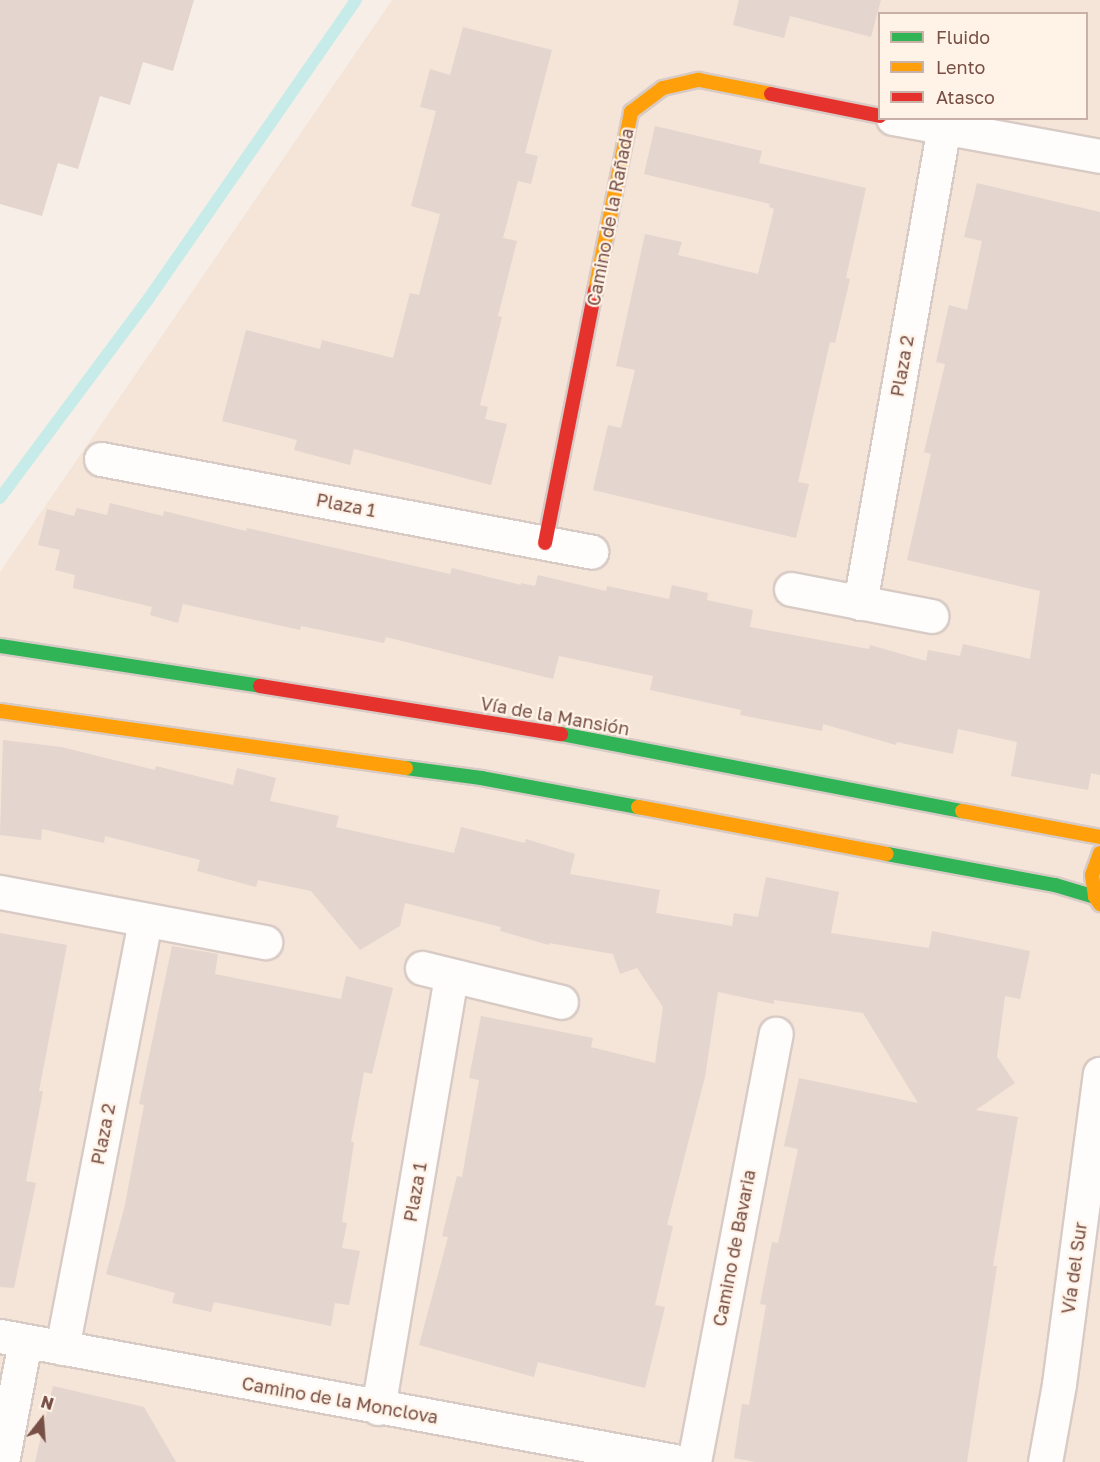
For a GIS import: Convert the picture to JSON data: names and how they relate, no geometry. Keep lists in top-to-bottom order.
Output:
{
  "streets": {
    "street": [
      "Camino de la Rañada",
      "Plaza 2",
      "Plaza 1",
      "Vía de la Mansión",
      "Camino de Bavaria",
      "Vía del Sur",
      "Camino de la Monclova"
    ]
  },
  "crossings": [
    ["Camino de la Rañada", "Plaza 1"],
    ["Plaza 2", "Camino de la Monclova"],
    ["Plaza 1", "Camino de la Monclova"]
  ],
  "legend": ["Fluido", "Lento", "Atasco"],
  "north": "top"
}
